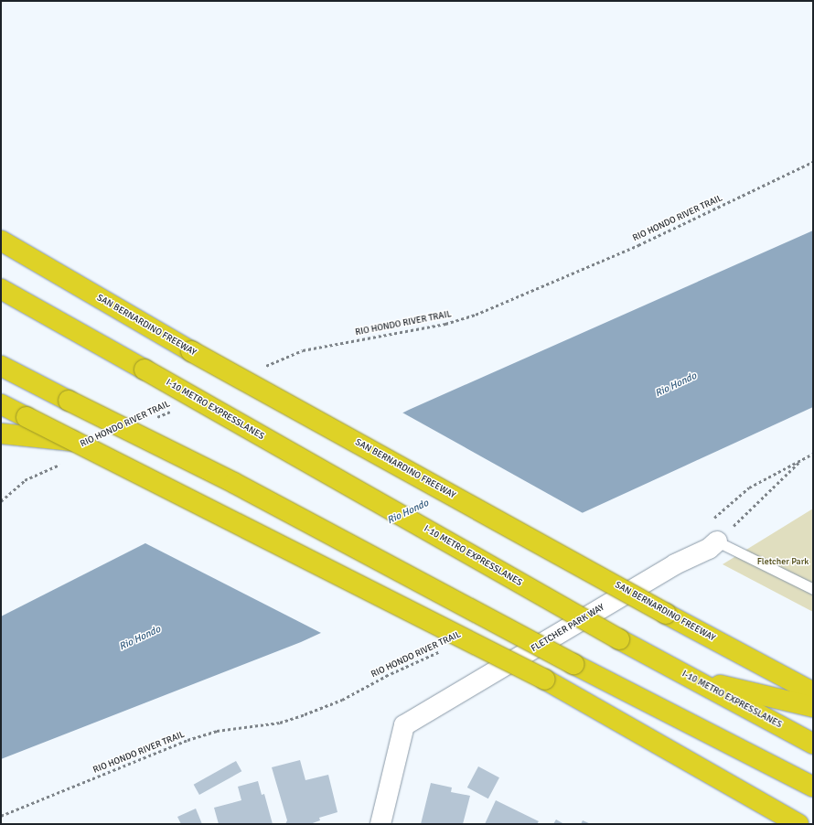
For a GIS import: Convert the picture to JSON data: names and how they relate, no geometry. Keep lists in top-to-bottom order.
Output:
{
  "streets": {
    "highway": ["SAN BERNARDINO FREEWAY", "I-10 METRO EXPRESSLANES"],
    "street": ["FLETCHER PARK WAY"],
    "path": ["RIO HONDO RIVER TRAIL"]
  },
  "water": ["Rio Hondo"],
  "parks": ["Fletcher Park"]
}
